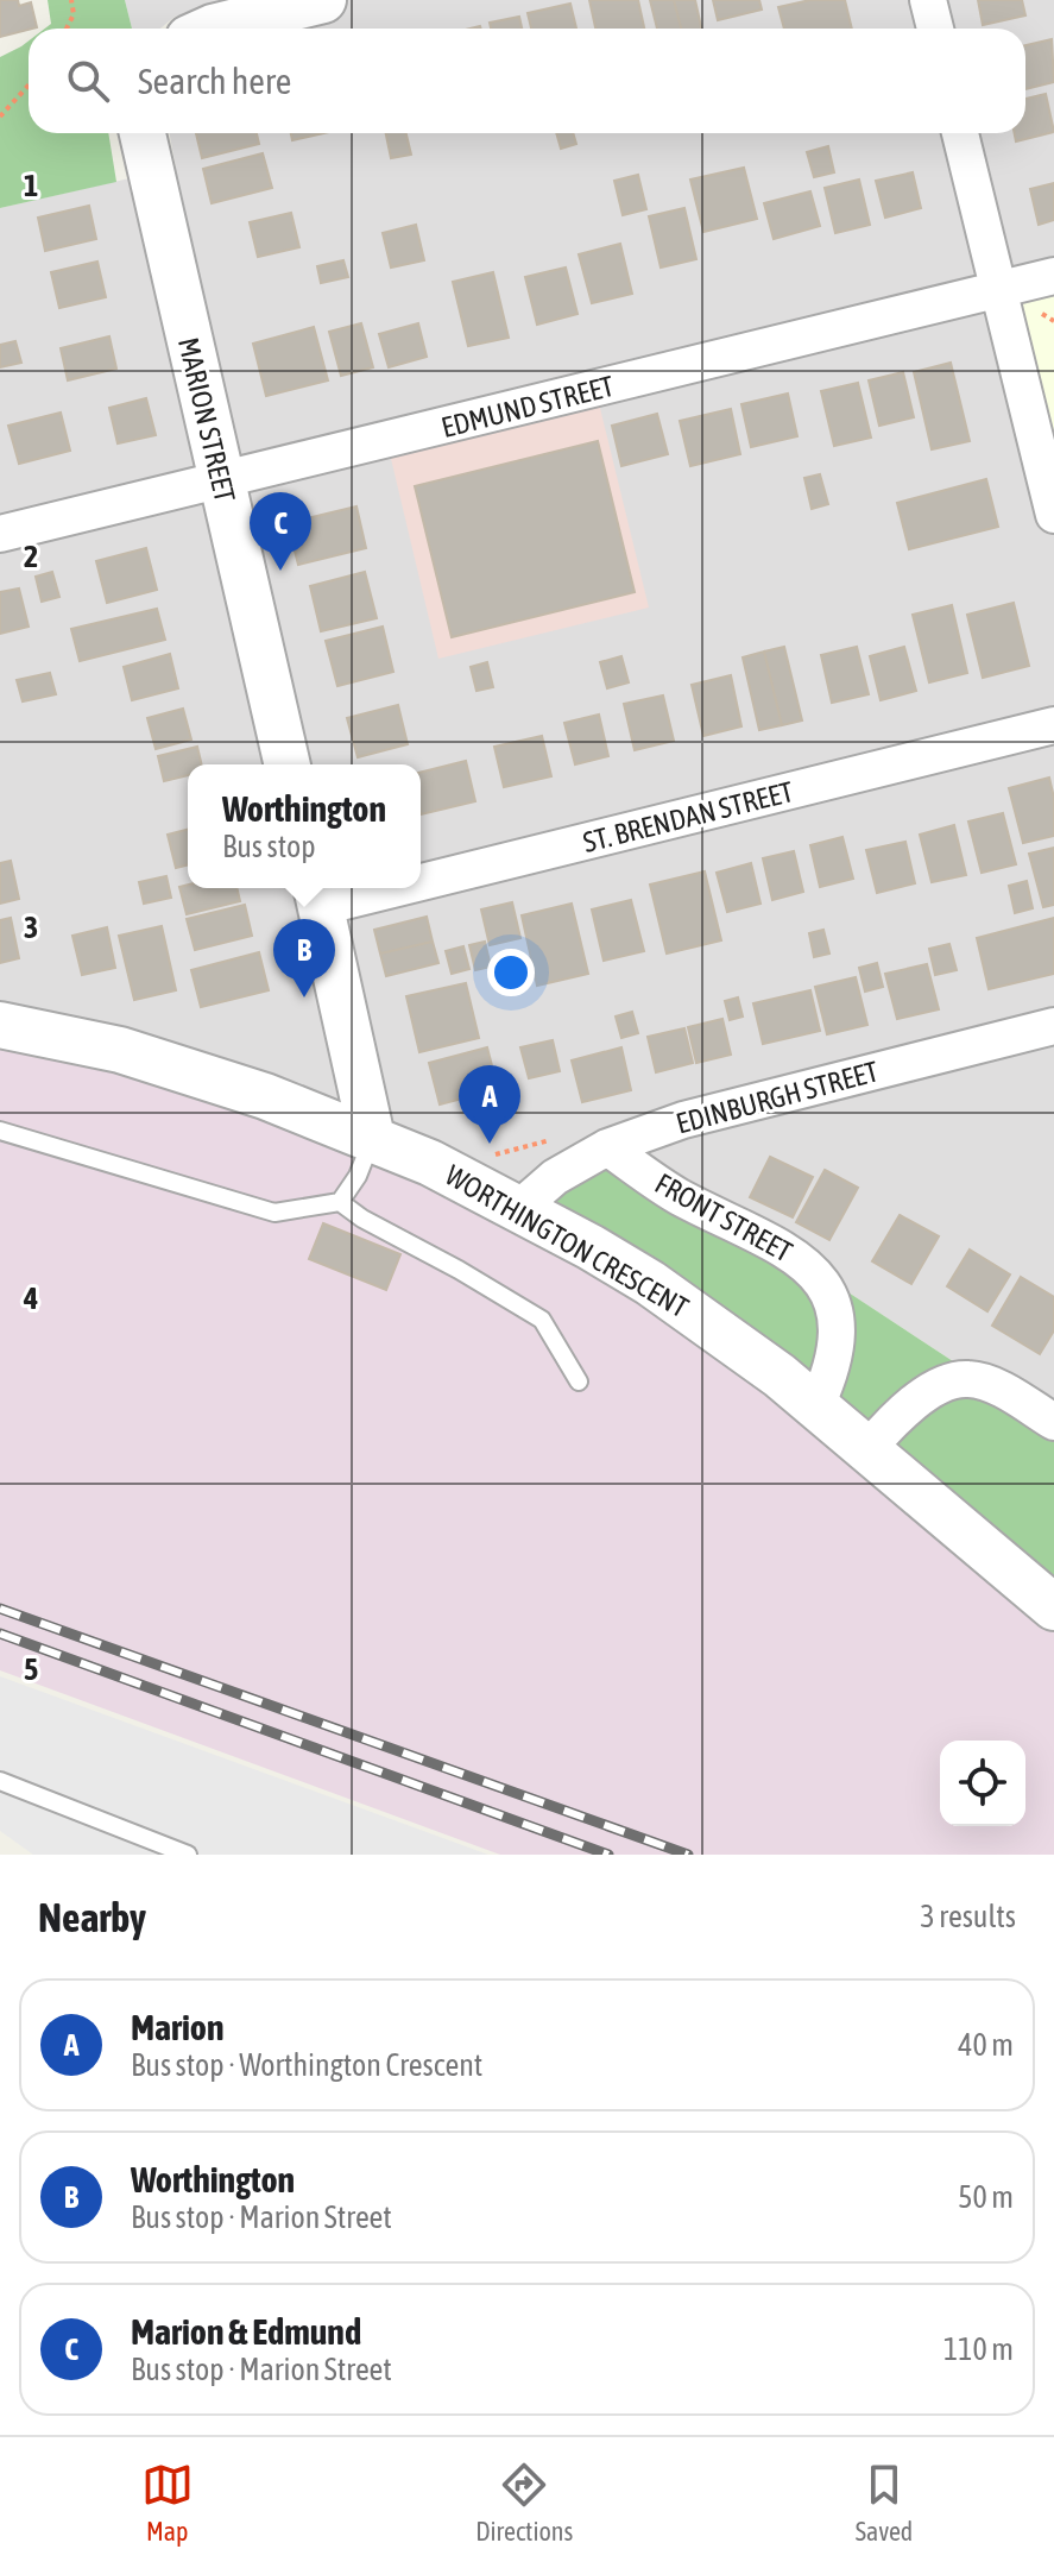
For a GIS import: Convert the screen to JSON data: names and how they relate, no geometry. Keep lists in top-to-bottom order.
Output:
{
  "streets": {
    "street": [
      "EDMUND STREET",
      "MARION STREET",
      "ST. BRENDAN STREET",
      "EDINBURGH STREET",
      "FRONT STREET",
      "WORTHINGTON CRESCENT"
    ]
  },
  "crossings": [
    ["EDMUND STREET", "MARION STREET"],
    ["EDINBURGH STREET", "FRONT STREET"],
    ["EDINBURGH STREET", "WORTHINGTON CRESCENT"],
    ["FRONT STREET", "WORTHINGTON CRESCENT"]
  ],
  "page": {
    "search": "Search here",
    "pins": ["C", "B", "A"],
    "popup": ["Worthington", "Bus stop"],
    "heading": ["Nearby", "3 results"],
    "list": [
      {
        "mark": "A",
        "name": "Marion",
        "note": "Bus stop · Worthington Crescent",
        "value": "40 m"
      },
      {
        "mark": "B",
        "name": "Worthington",
        "note": "Bus stop · Marion Street",
        "value": "50 m"
      },
      {
        "mark": "C",
        "name": "Marion & Edmund",
        "note": "Bus stop · Marion Street",
        "value": "110 m"
      }
    ],
    "nav": ["Map", "Directions", "Saved"]
  },
  "grid": {
    "rows": [
      "1",
      "2",
      "3",
      "4",
      "5"
    ]
  }
}
